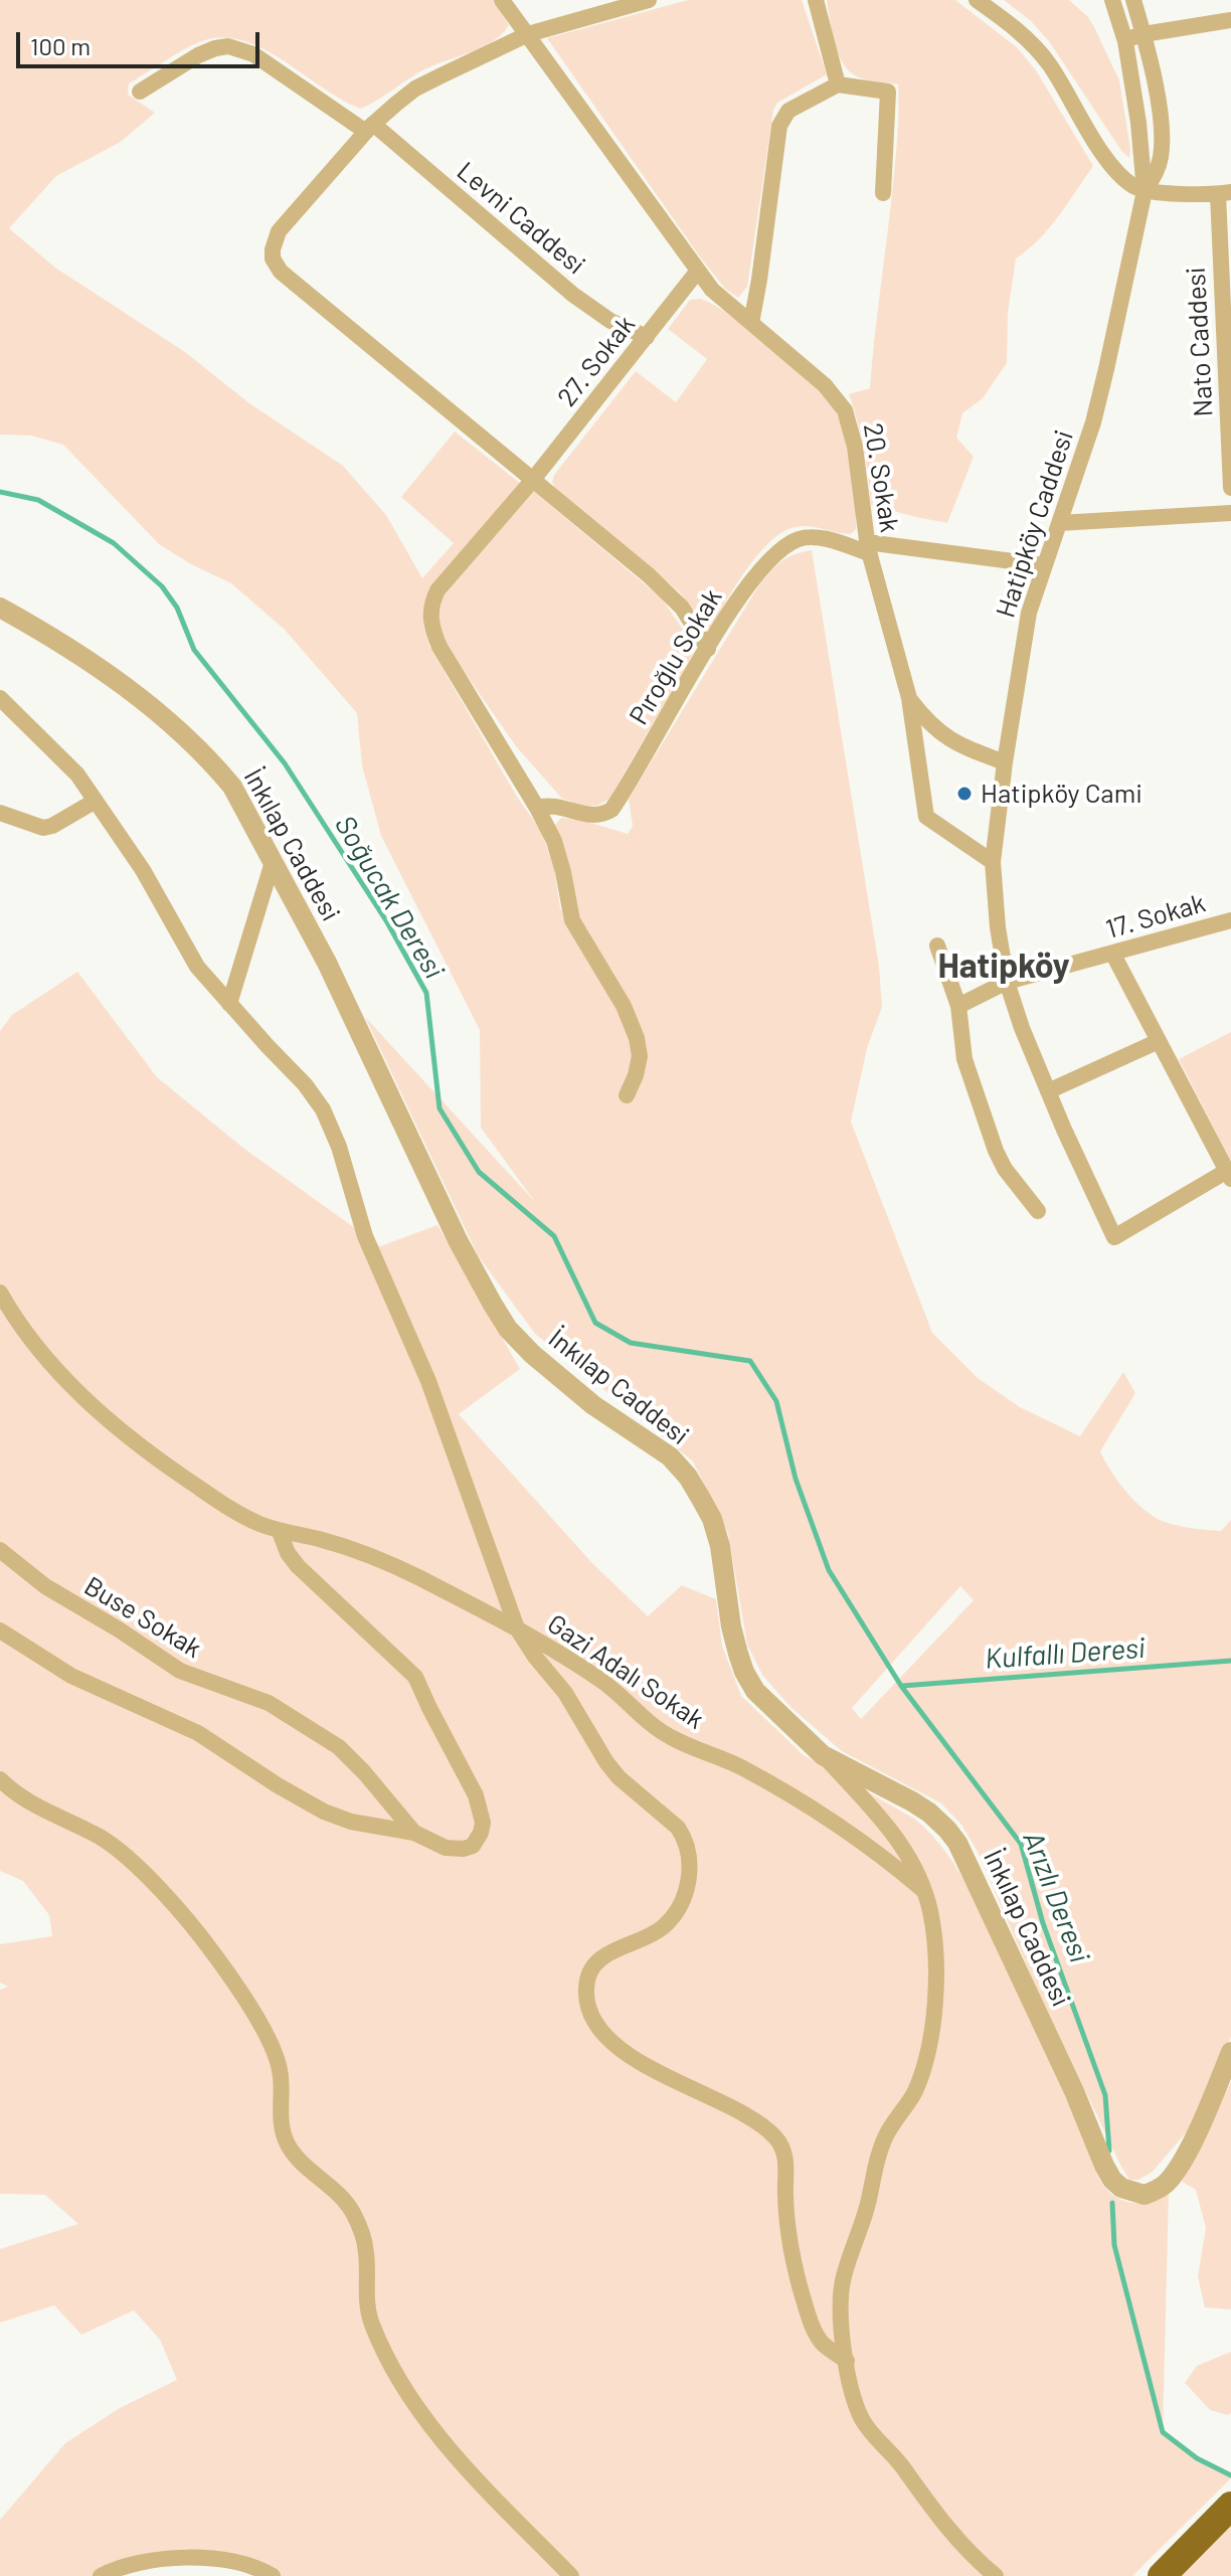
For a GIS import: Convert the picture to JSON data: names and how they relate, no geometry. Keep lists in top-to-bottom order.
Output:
{
  "streets": {
    "street": [
      "Levni Caddesi",
      "Nato Caddesi",
      "27. Sokak",
      "20. Sokak",
      "Hatipköy Caddesi",
      "Pıroğlu Sokak",
      "İnkılap Caddesi",
      "17. Sokak",
      "Buse Sokak",
      "Gazi Adalı Sokak"
    ]
  },
  "crossings": [
    ["Levni Caddesi", "27. Sokak"],
    ["27. Sokak", "20. Sokak"],
    ["27. Sokak", "Pıroğlu Sokak"],
    ["20. Sokak", "Hatipköy Caddesi"],
    ["20. Sokak", "Pıroğlu Sokak"],
    ["Hatipköy Caddesi", "Pıroğlu Sokak"],
    ["Hatipköy Caddesi", "17. Sokak"]
  ],
  "districts": ["Hatipköy"],
  "water": ["Soğucak Deresi", "Kulfallı Deresi", "Arızlı Deresi"],
  "places": ["Hatipköy Cami"],
  "scale_bar": "100 m"
}
